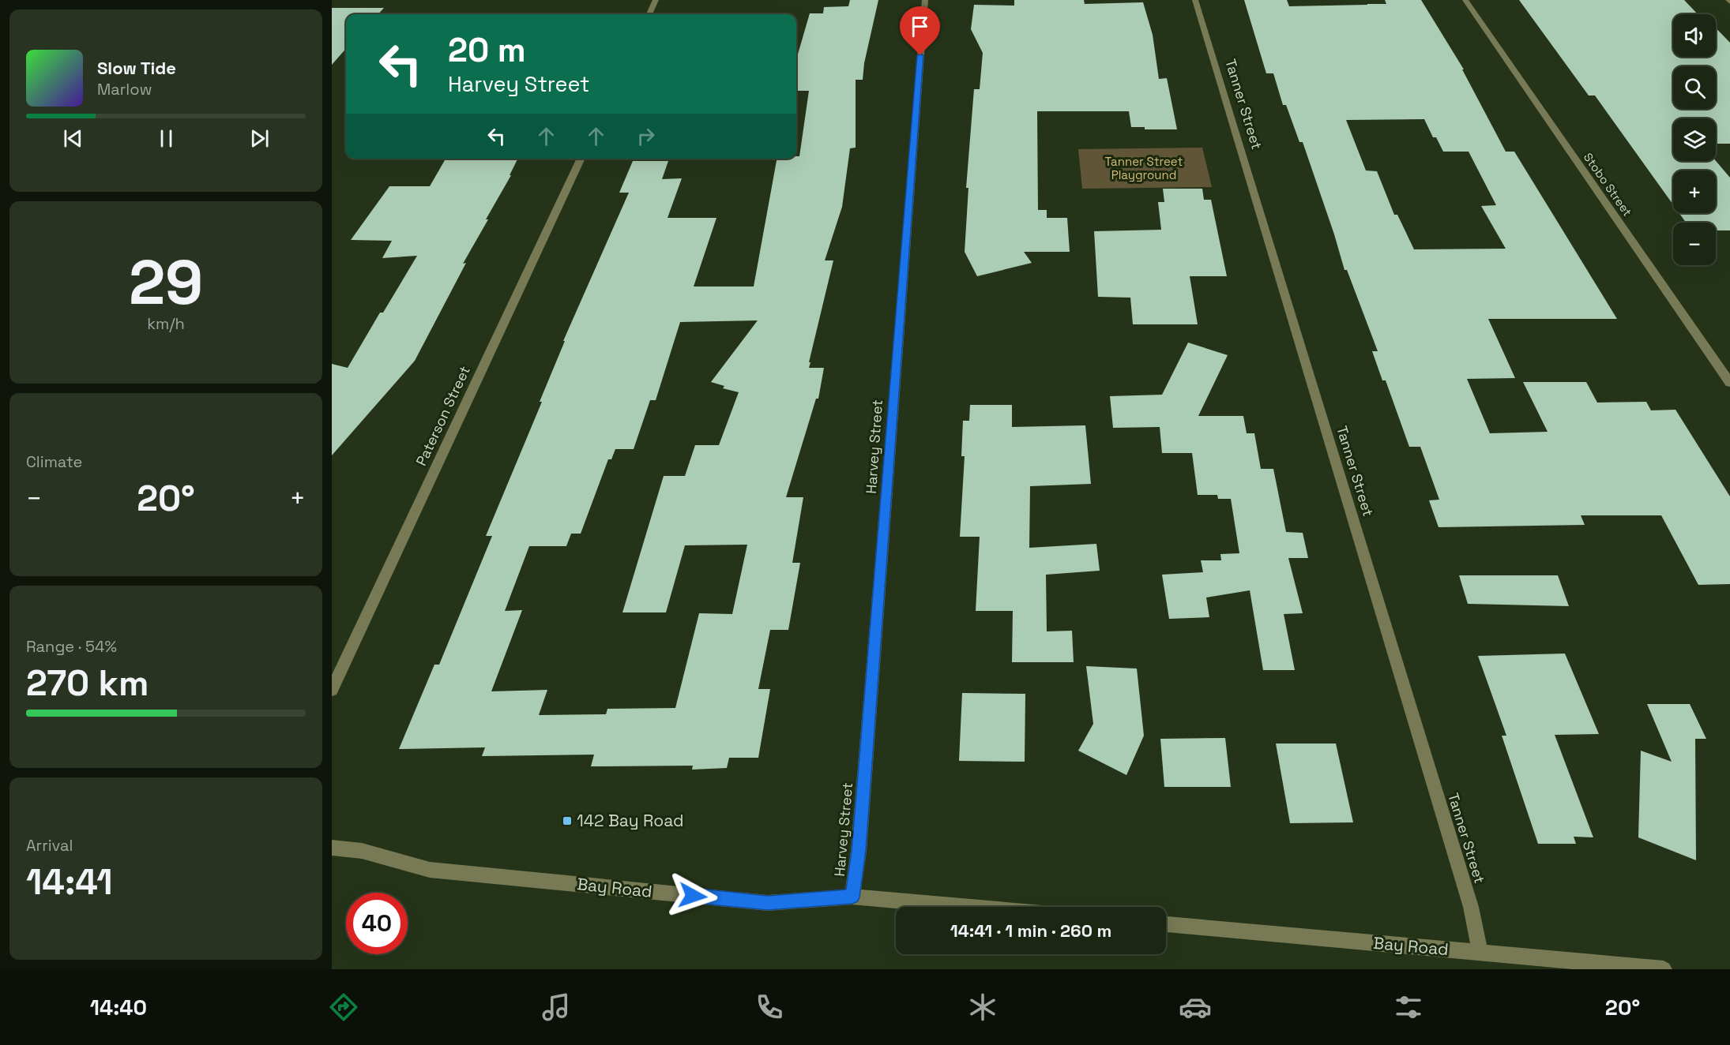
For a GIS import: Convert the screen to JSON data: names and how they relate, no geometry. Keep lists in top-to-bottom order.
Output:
{
  "streets": {
    "street": [
      "Tanner Street",
      "Stobo Street",
      "Paterson Street",
      "Harvey Street",
      "Bay Road"
    ]
  },
  "crossings": [
    ["Tanner Street", "Bay Road"],
    ["Harvey Street", "Bay Road"]
  ],
  "parks": ["Tanner Street Playground"],
  "places": {
    "transit": ["142 Bay Road"]
  },
  "page": {
    "map_buttons": ["+", "−"],
    "turn": ["20 m", "Harvey Street"],
    "song": ["Slow Tide", "Marlow"],
    "tile": [
      ["29", "km/h"],
      "Climate",
      ["Range · 54%", "270 km"],
      ["Arrival", "14:41"]
    ],
    "heat": ["−", "20°", "+"],
    "limit": "40",
    "trip": "14:41 · 1 min · 260 m",
    "tabs": ["14:40", "20°"]
  }
}
